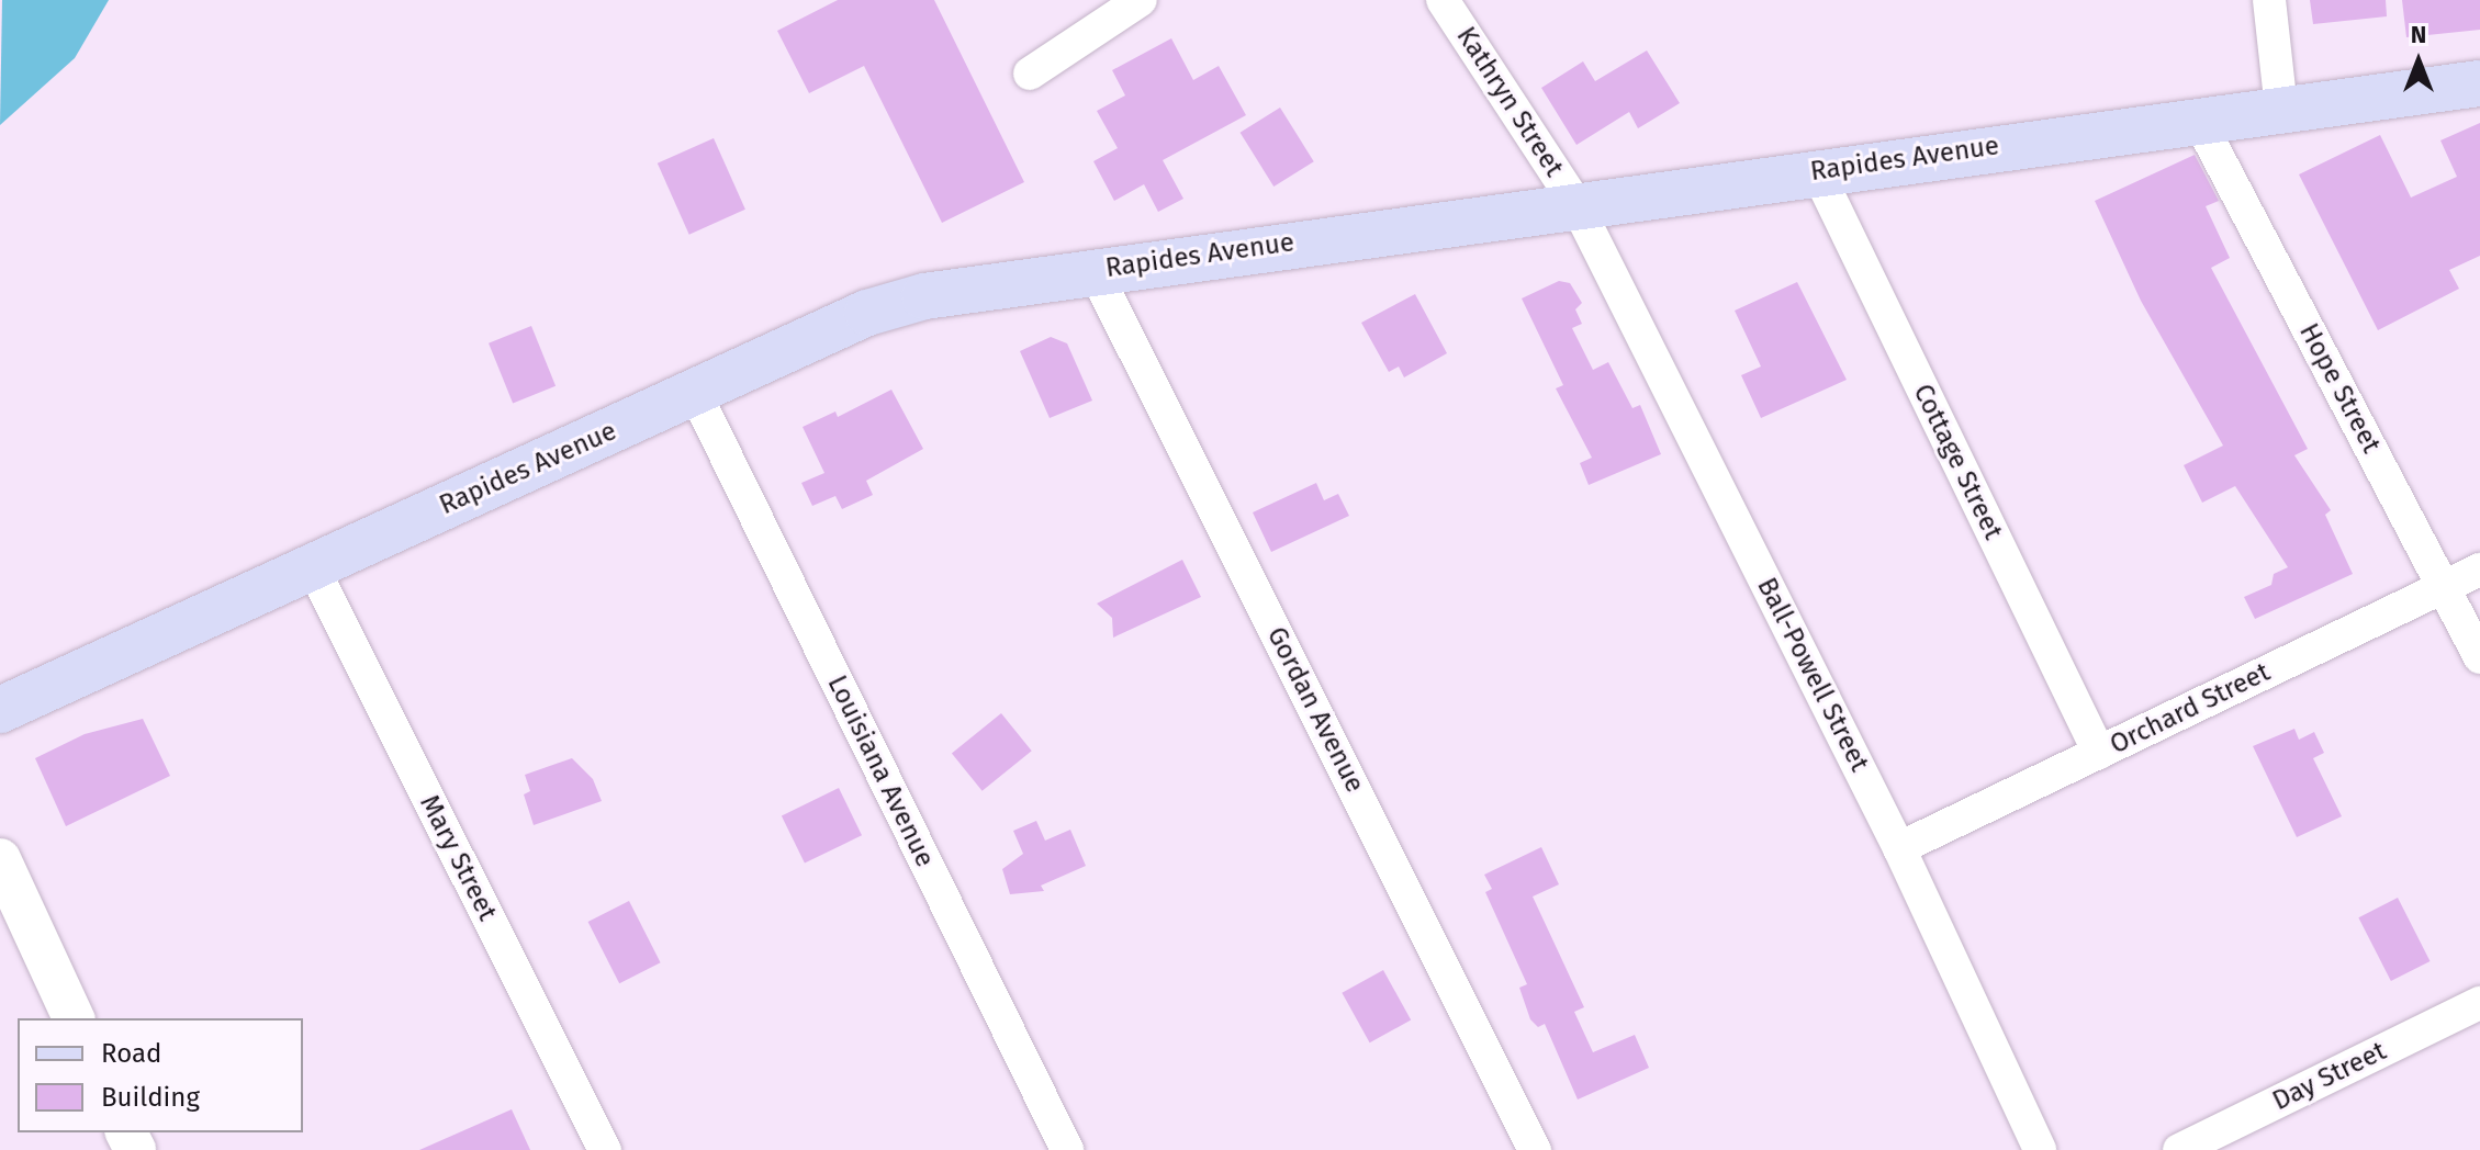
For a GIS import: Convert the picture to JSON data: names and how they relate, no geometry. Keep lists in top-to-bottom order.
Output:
{
  "streets": {
    "main road": ["Rapides Avenue"],
    "street": [
      "Kathryn Street",
      "Hope Street",
      "Cottage Street",
      "Ball-Powell Street",
      "Orchard Street",
      "Gordan Avenue",
      "Louisiana Avenue",
      "Mary Street",
      "Day Street"
    ]
  },
  "crossings": [
    ["Kathryn Street", "Rapides Avenue"],
    ["Kathryn Street", "Ball-Powell Street"],
    ["Rapides Avenue", "Hope Street"],
    ["Rapides Avenue", "Cottage Street"],
    ["Rapides Avenue", "Ball-Powell Street"],
    ["Rapides Avenue", "Gordan Avenue"],
    ["Rapides Avenue", "Louisiana Avenue"],
    ["Rapides Avenue", "Mary Street"],
    ["Hope Street", "Orchard Street"],
    ["Cottage Street", "Orchard Street"],
    ["Ball-Powell Street", "Orchard Street"]
  ],
  "legend": ["Road", "Building"],
  "north": "top"
}
